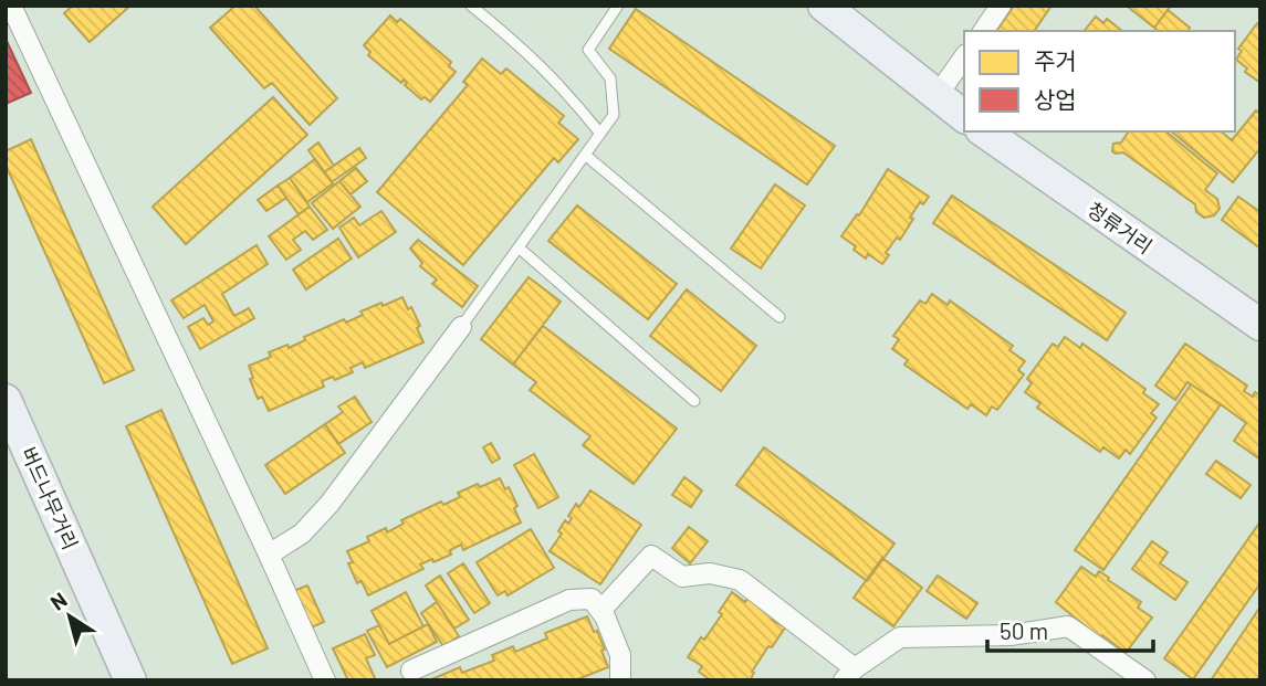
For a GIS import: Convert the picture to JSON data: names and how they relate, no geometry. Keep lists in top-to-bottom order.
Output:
{
  "streets": {
    "main road": ["청류거리", "버드나무거리"]
  },
  "legend": ["주거", "상업"],
  "scale_bar": "50 m",
  "north": "top left"
}
